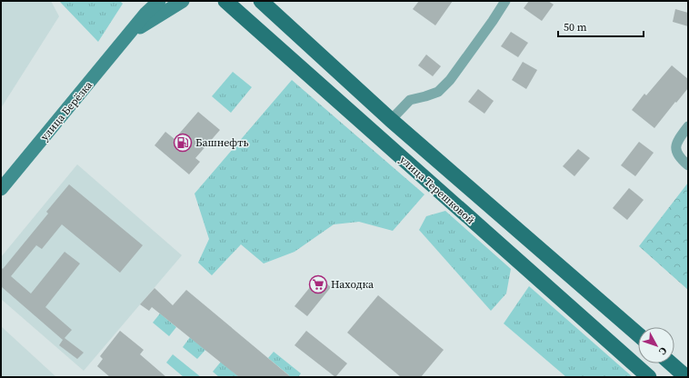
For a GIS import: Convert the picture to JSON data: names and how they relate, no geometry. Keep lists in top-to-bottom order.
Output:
{
  "streets": {
    "main road": ["улица Берёзка", "улица Терешковой"]
  },
  "places": {
    "fuel station": ["Башнефть"],
    "supermarket": ["Находка"]
  },
  "scale_bar": "50 m",
  "north": "bottom right"
}
